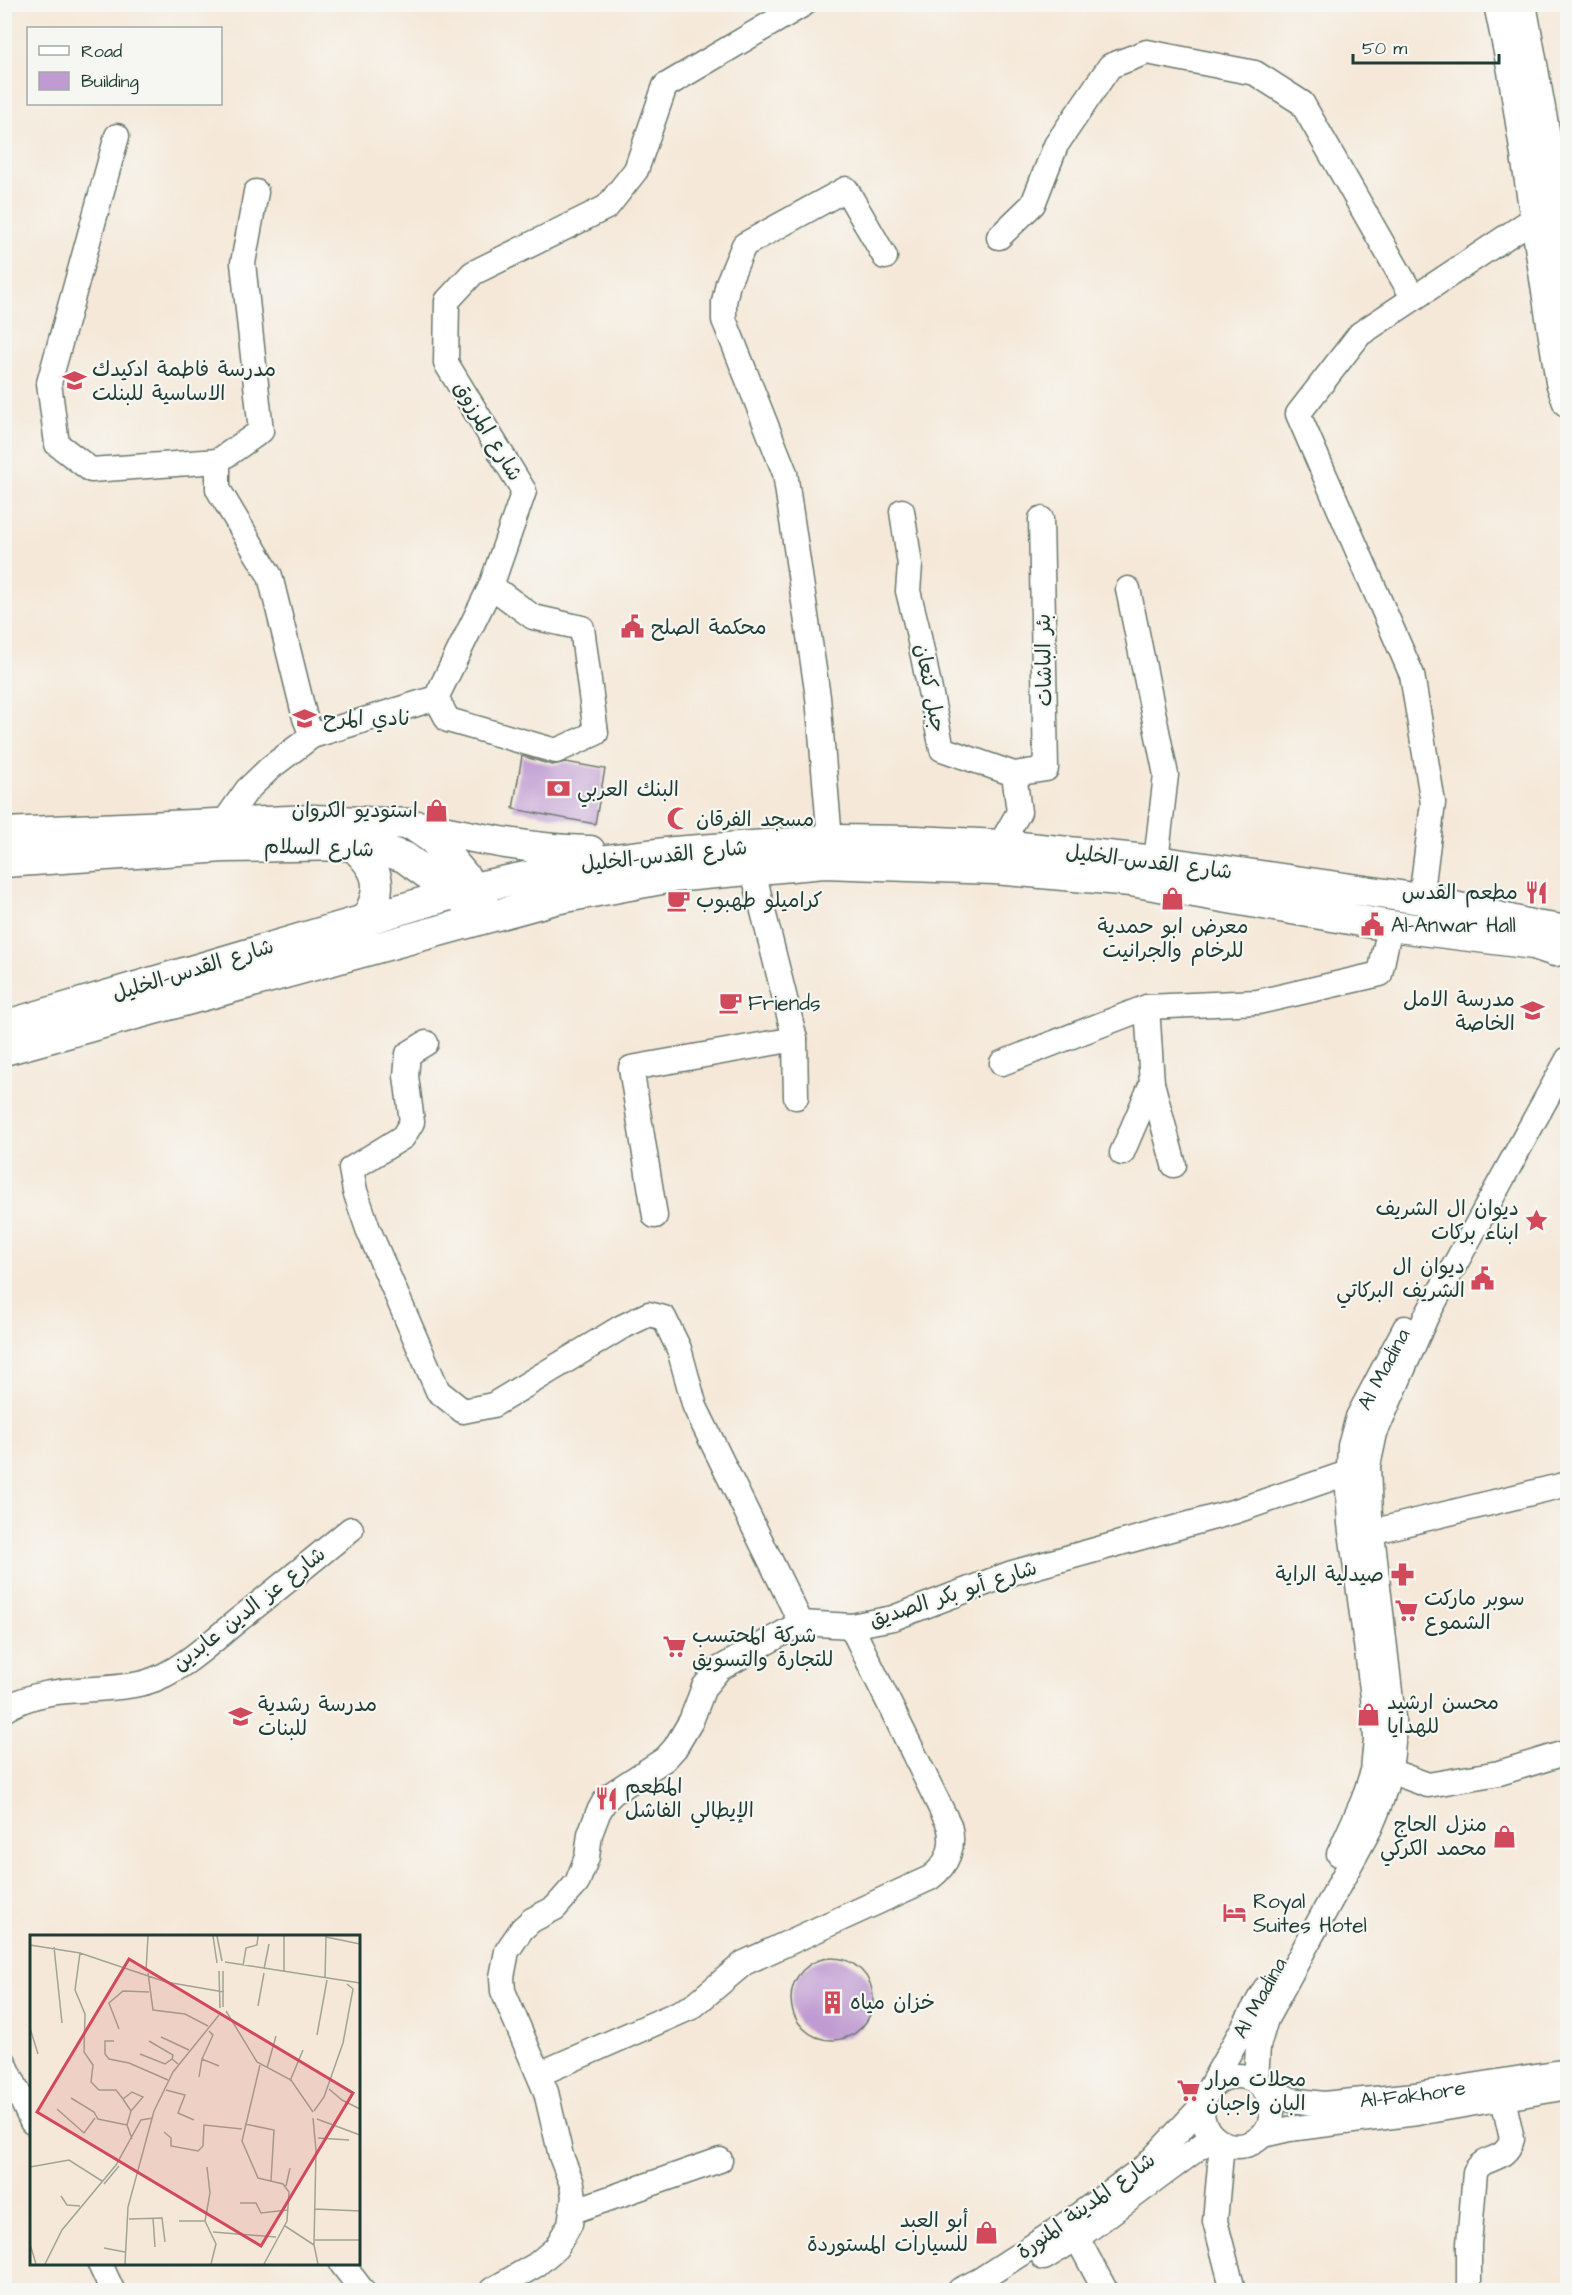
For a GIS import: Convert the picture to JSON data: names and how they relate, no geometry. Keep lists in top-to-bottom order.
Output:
{
  "streets": {
    "main road": ["شارع السلام", "شارع القدس-الخليل"],
    "street": [
      "شارع المرزوق",
      "بئر الباشات",
      "جبل كنعان",
      "Al Madina",
      "شارع أبو بكر الصديق",
      "شارع عز الدين عابدين",
      "Al-Fakhore",
      "شارع المدينة المنورة"
    ]
  },
  "crossings": [
    ["بئر الباشات", "جبل كنعان"],
    ["شارع السلام", "شارع القدس-الخليل"],
    ["Al Madina", "شارع أبو بكر الصديق"],
    ["Al Madina", "Al-Fakhore"],
    ["Al Madina", "شارع المدينة المنورة"],
    ["Al-Fakhore", "شارع المدينة المنورة"]
  ],
  "places": {
    "school or university": [
      "مدرسة فاطمة ادكيدك الاساسية للبنلت",
      "نادي المرح",
      "مدرسة الامل الخاصة",
      "مدرسة رشدية للبنات"
    ],
    "public building": ["محكمة الصلح", "Al-Anwar Hall", "ديوان ال الشريف البركاتي"],
    "bank": ["البنك العربي"],
    "shop": [
      "استوديو الكروان",
      "معرض ابو حمدية للرخام والجرانيت",
      "محسن ارشيد للهدايا",
      "منزل الحاج محمد الكركي",
      "أبو العبد للسيارات المستوردة"
    ],
    "mosque": ["مسجد الفرقان"],
    "restaurant": ["مطعم القدس", "المطعم الإيطالي الفاشل"],
    "cafe": ["كراميلو طهبوب", "Friends"],
    "place": ["ديوان ال الشريف ابناء بركات"],
    "pharmacy": ["صيدلية الراية"],
    "supermarket": ["سوبر ماركت الشموع", "شركة المحتسب للتجارة والتسويق", "محلات مرار البان واجبان"],
    "hotel": ["Royal Suites Hotel"],
    "building": ["خزان مياه"]
  },
  "legend": ["Road", "Building"],
  "scale_bar": "50 m"
}
